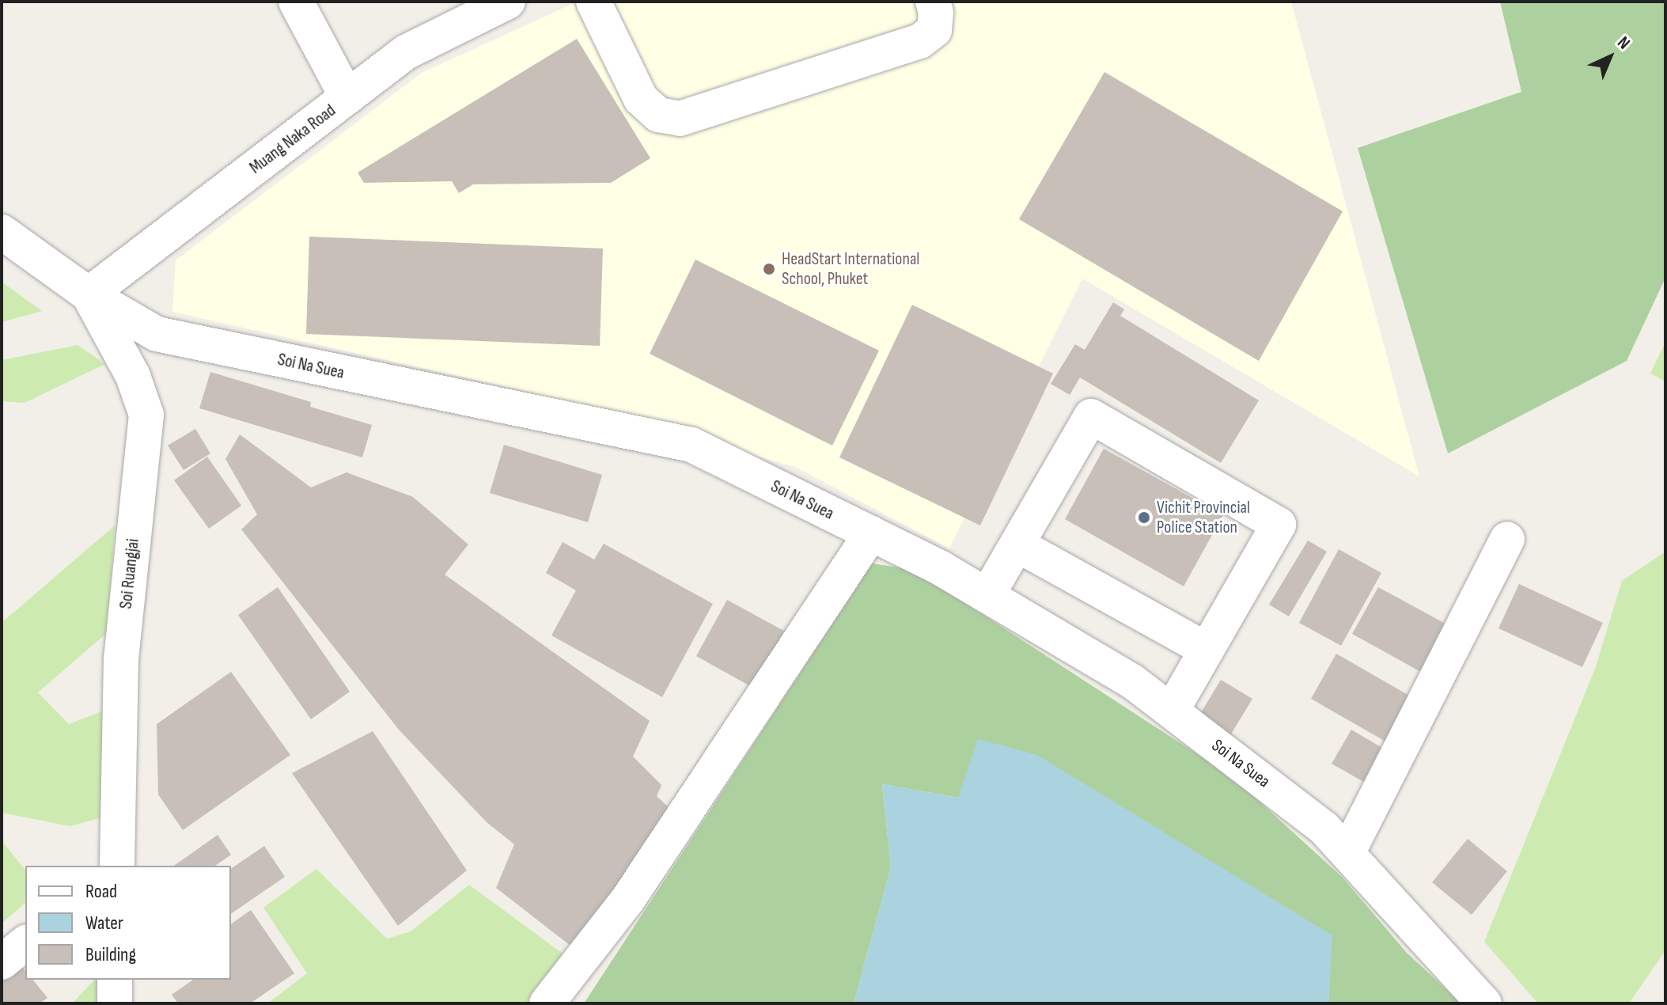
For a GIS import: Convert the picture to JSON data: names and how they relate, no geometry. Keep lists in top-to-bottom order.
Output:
{
  "streets": {
    "street": ["Muang Naka Road", "Soi Na Suea", "Soi Ruangjai"]
  },
  "crossings": [
    ["Muang Naka Road", "Soi Na Suea"],
    ["Muang Naka Road", "Soi Ruangjai"],
    ["Soi Na Suea", "Soi Ruangjai"]
  ],
  "places": ["HeadStart International School, Phuket", "Vichit Provincial Police Station"],
  "legend": ["Road", "Water", "Building"],
  "north": "top right"
}
